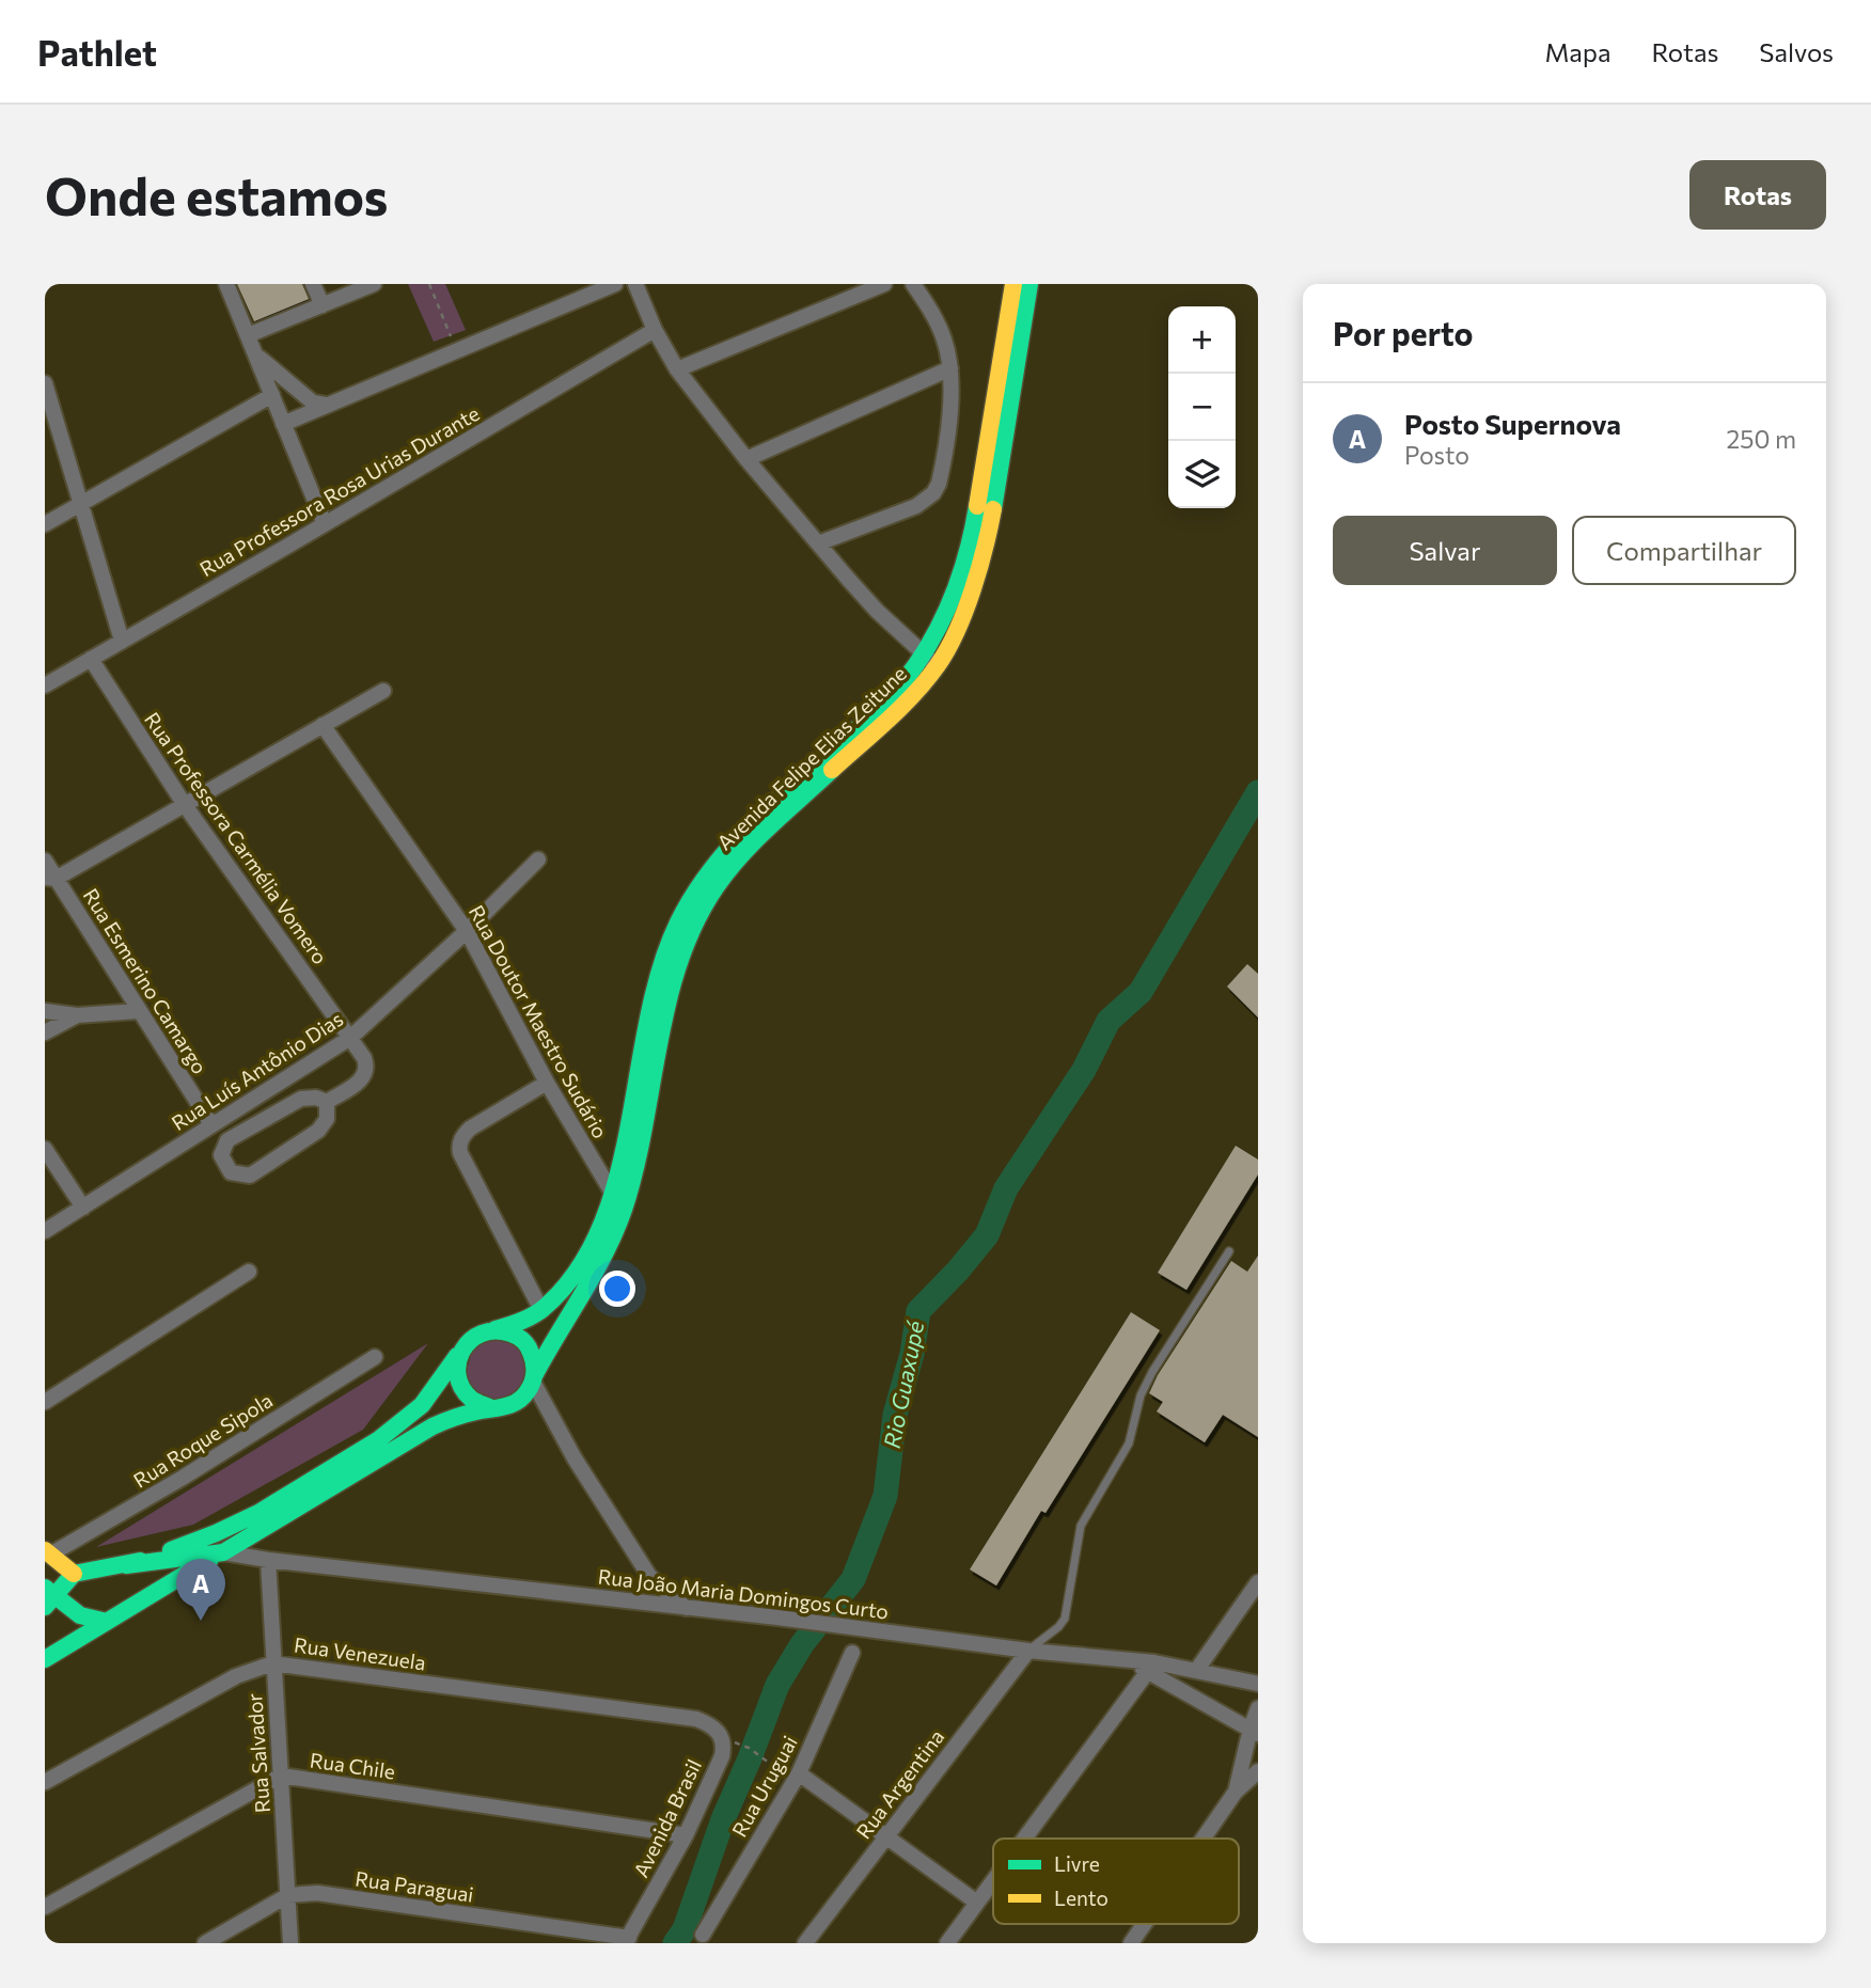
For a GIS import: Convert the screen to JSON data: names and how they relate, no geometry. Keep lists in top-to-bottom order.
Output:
{
  "streets": {
    "main road": ["Avenida Felipe Elias Zeitune"],
    "street": [
      "Rua Professora Rosa Urias Durante",
      "Rua Professora Carmélia Vomero",
      "Rua Esmerino Camargo",
      "Rua Doutor Maestro Sudário",
      "Rua Luís Antônio Dias",
      "Rua Roque Sipola",
      "Rua João Maria Domingos Curto",
      "Rua Venezuela",
      "Rua Salvador",
      "Rua Chile",
      "Rua Argentina",
      "Rua Uruguai",
      "Avenida Brasil",
      "Rua Paraguai"
    ]
  },
  "crossings": [
    ["Rua Professora Rosa Urias Durante", "Rua Professora Carmélia Vomero"],
    ["Avenida Felipe Elias Zeitune", "Rua Doutor Maestro Sudário"],
    ["Rua Professora Carmélia Vomero", "Rua Luís Antônio Dias"],
    ["Rua Esmerino Camargo", "Rua Luís Antônio Dias"],
    ["Rua Doutor Maestro Sudário", "Rua Luís Antônio Dias"],
    ["Rua João Maria Domingos Curto", "Rua Salvador"],
    ["Rua João Maria Domingos Curto", "Rua Argentina"],
    ["Rua Venezuela", "Rua Salvador"],
    ["Rua Venezuela", "Avenida Brasil"],
    ["Rua Salvador", "Rua Chile"],
    ["Rua Salvador", "Rua Paraguai"],
    ["Rua Chile", "Avenida Brasil"],
    ["Avenida Brasil", "Rua Paraguai"]
  ],
  "water": ["Rio Guaxupé"],
  "legend": ["Livre", "Lento"],
  "page": {
    "header": "Pathlet",
    "nav": ["Mapa", "Rotas", "Salvos"],
    "buttons": [
      "Rotas",
      ["Salvar", "Compartilhar"]
    ],
    "title": "Onde estamos",
    "heading": "Por perto",
    "map_buttons": ["+", "−"],
    "list": [
      {
        "mark": "A",
        "name": "Posto Supernova",
        "note": "Posto",
        "value": "250 m"
      }
    ],
    "pins": "A"
  }
}
